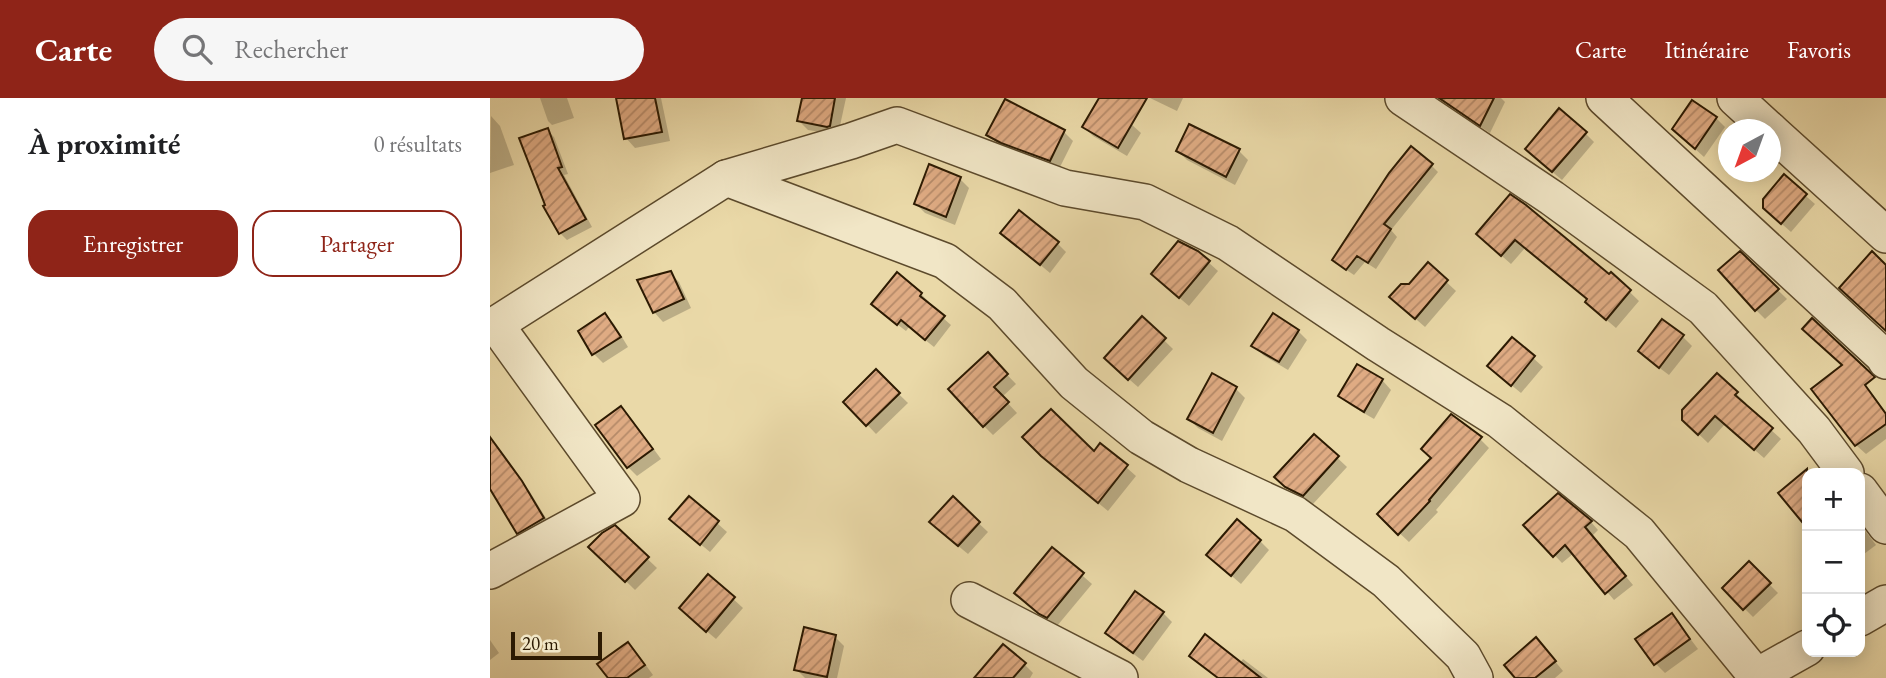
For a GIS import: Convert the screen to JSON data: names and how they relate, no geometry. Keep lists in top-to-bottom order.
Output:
{
  "scale_bar": "20 m",
  "north": "bottom left",
  "page": {
    "header": "Carte",
    "search": "Rechercher",
    "nav": ["Carte", "Itinéraire", "Favoris"],
    "heading": ["À proximité", "0 résultats"],
    "buttons": ["Enregistrer", "Partager"],
    "map_buttons": ["+", "−"],
    "scale": "20 m"
  }
}
